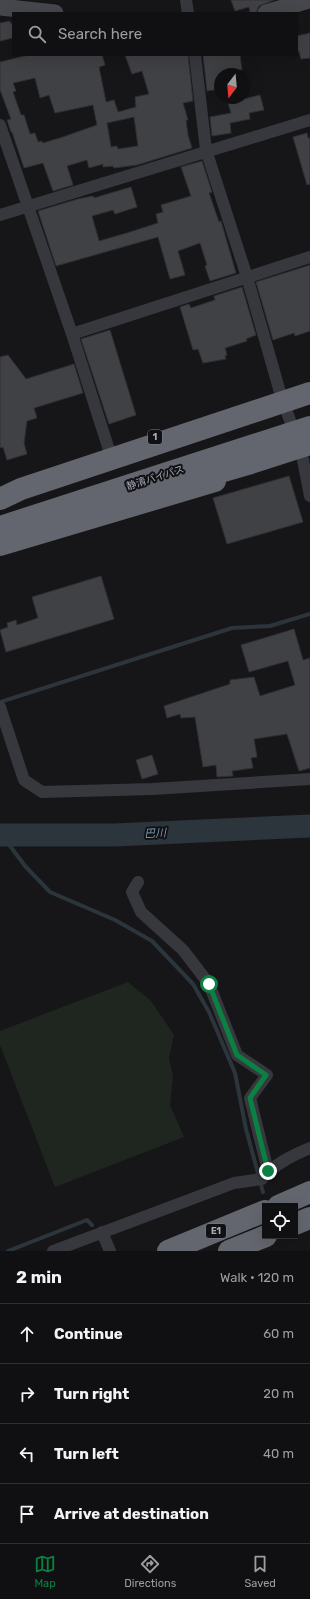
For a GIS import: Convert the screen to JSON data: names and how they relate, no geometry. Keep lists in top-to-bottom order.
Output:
{
  "streets": {
    "highway": ["1", "静清バイパス", "E1"]
  },
  "water": ["巴川"],
  "north": "bottom",
  "page": {
    "search": "Search here",
    "heading": ["2 min", "Walk · 120 m"],
    "list": [
      ["Continue", "60 m"],
      ["Turn right", "20 m"],
      ["Turn left", "40 m"],
      "Arrive at destination"
    ],
    "nav": ["Map", "Directions", "Saved"]
  }
}
